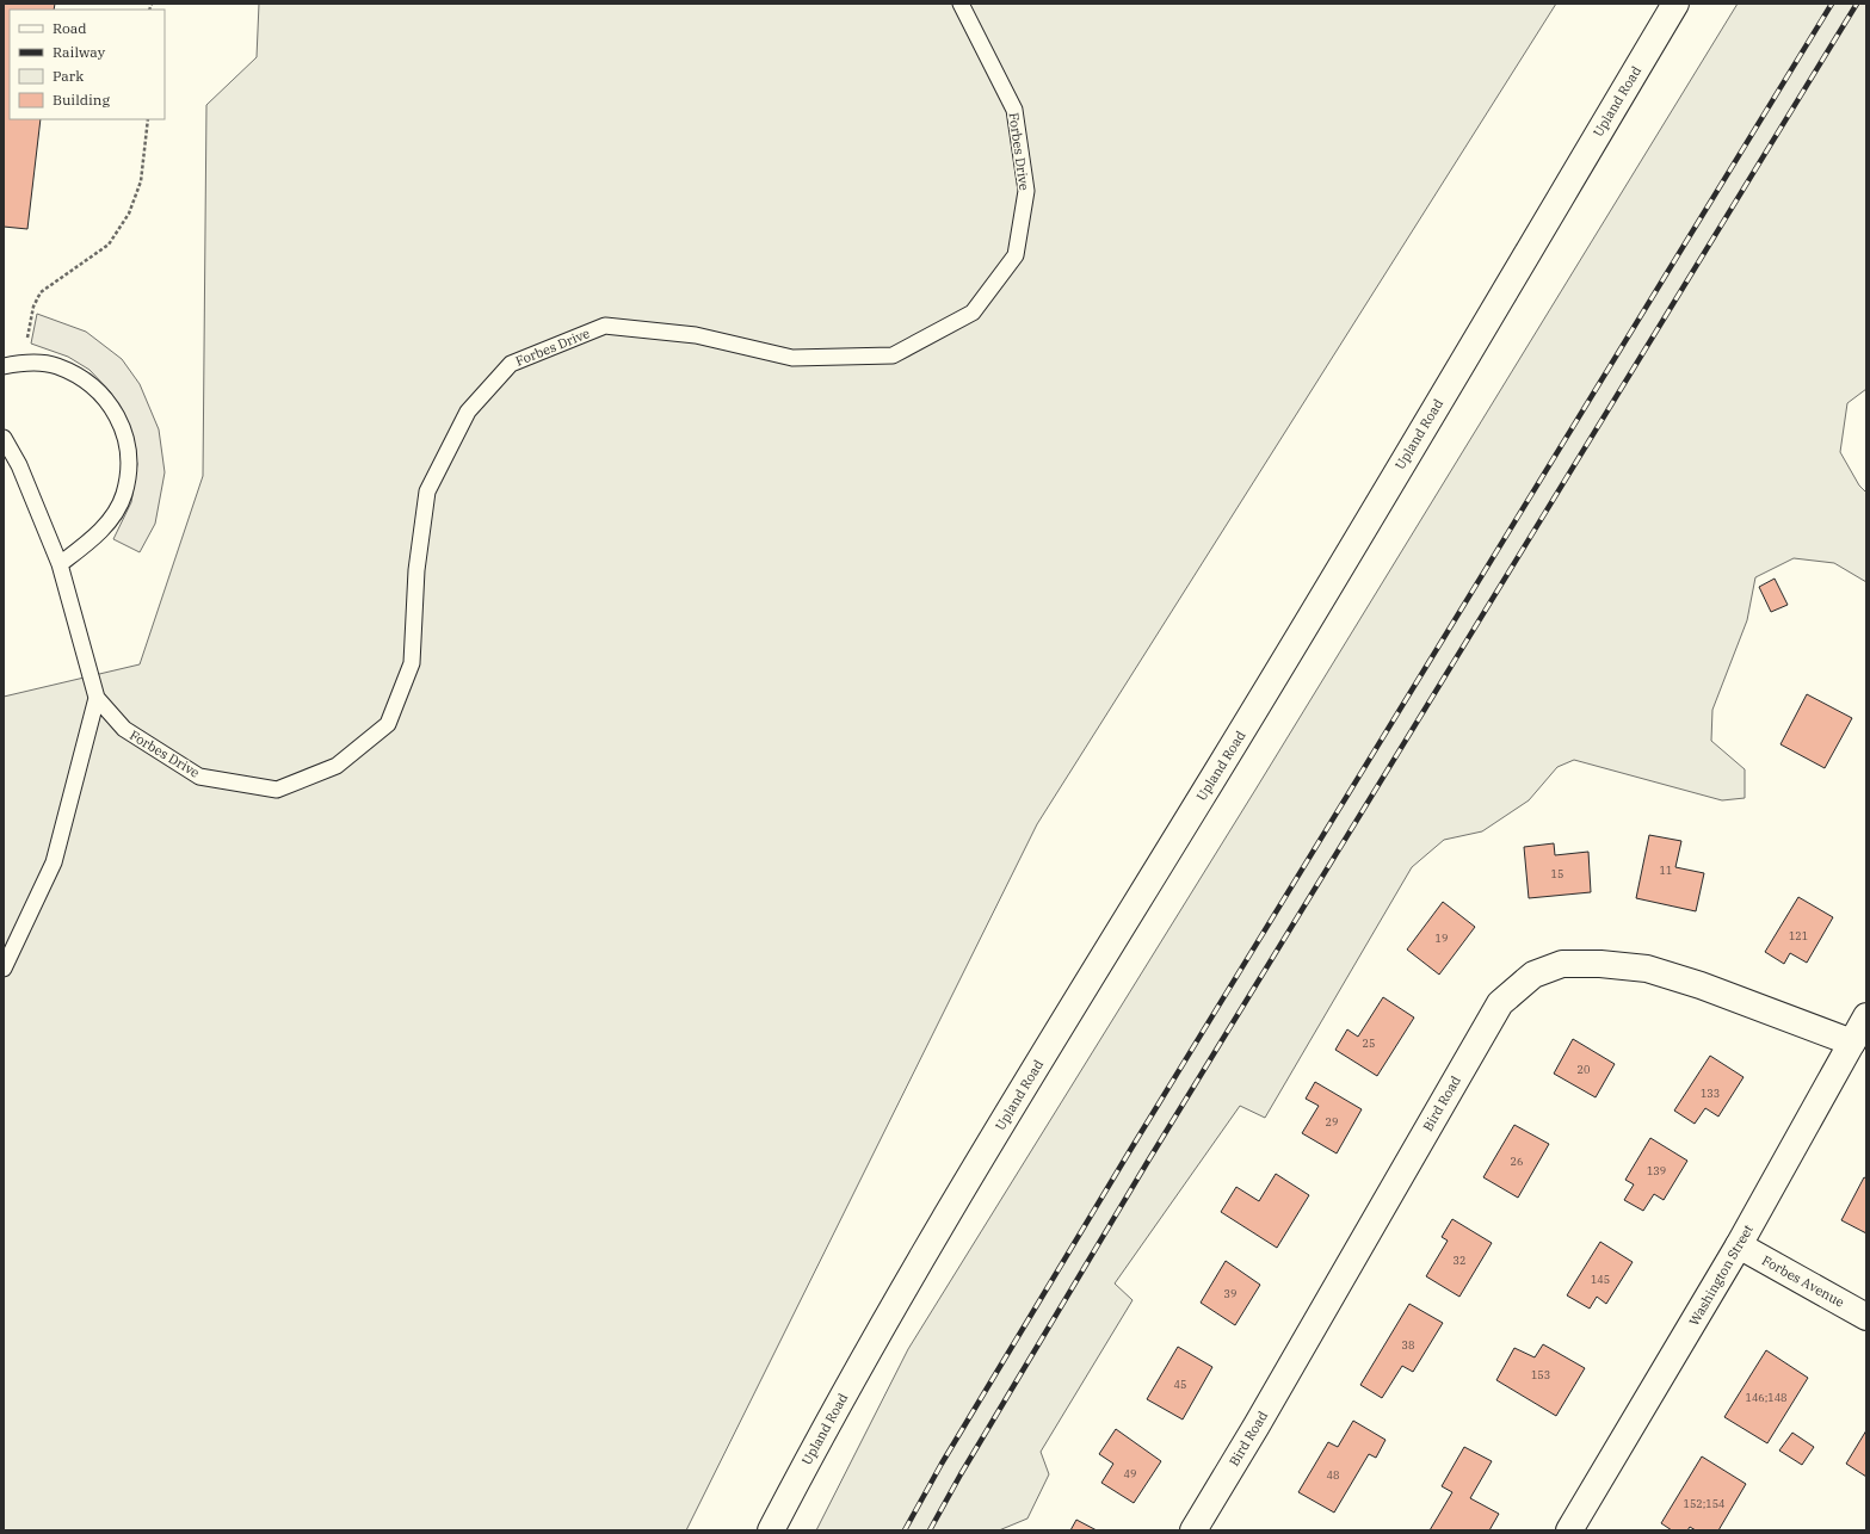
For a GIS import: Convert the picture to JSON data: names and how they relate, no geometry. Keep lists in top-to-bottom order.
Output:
{
  "streets": {
    "main road": [
      "Upland Road",
      "Bird Road",
      "Washington Street",
      "Forbes Avenue"
    ],
    "lane": ["Forbes Drive"]
  },
  "crossings": [
    ["Bird Road", "Washington Street"],
    ["Washington Street", "Forbes Avenue"]
  ],
  "house_numbers": [
    "11",
    "15",
    "121",
    "19",
    "25",
    "20",
    "133",
    "29",
    "26",
    "139",
    "32",
    "145",
    "39",
    "38",
    "153",
    "45",
    "146;148",
    "49",
    "48",
    "152;154"
  ],
  "legend": [
    "Road",
    "Railway",
    "Park",
    "Building"
  ]
}
